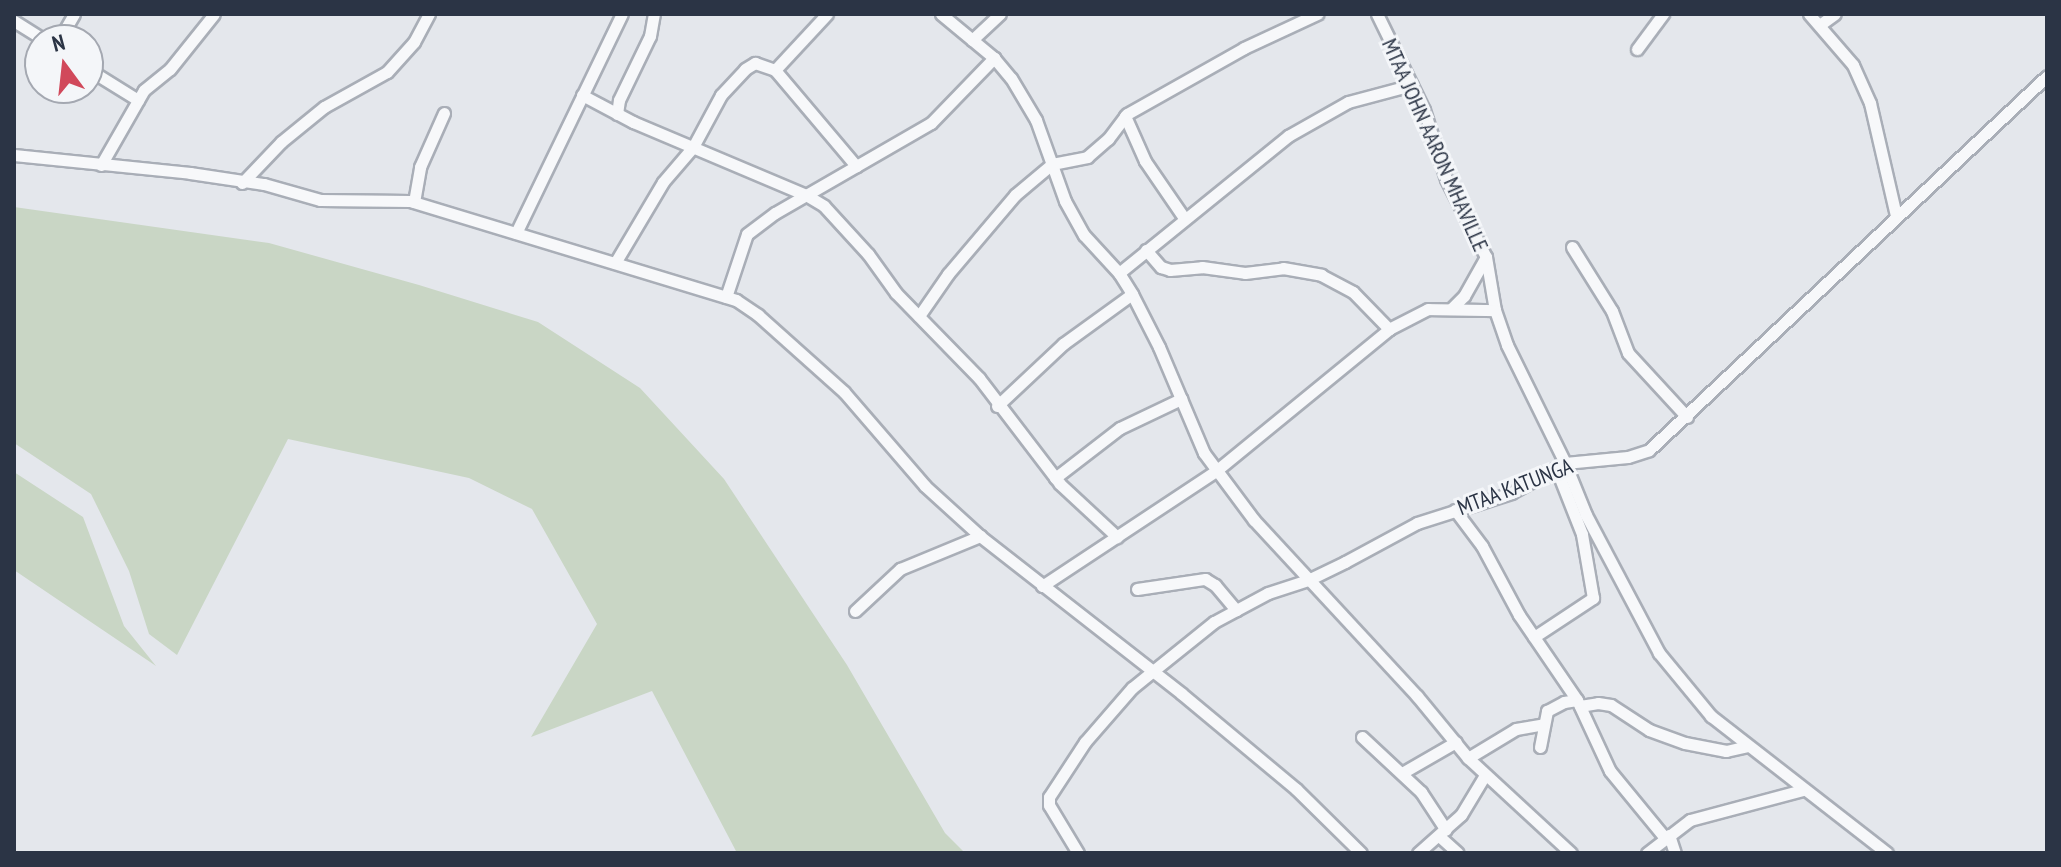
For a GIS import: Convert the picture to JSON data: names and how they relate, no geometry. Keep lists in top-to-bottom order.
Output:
{
  "streets": {
    "street": ["MTAA JOHN AARON MHAVILLE", "MTAA KATUNGA"]
  },
  "crossings": [
    ["MTAA JOHN AARON MHAVILLE", "MTAA KATUNGA"]
  ],
  "north": "top"
}
